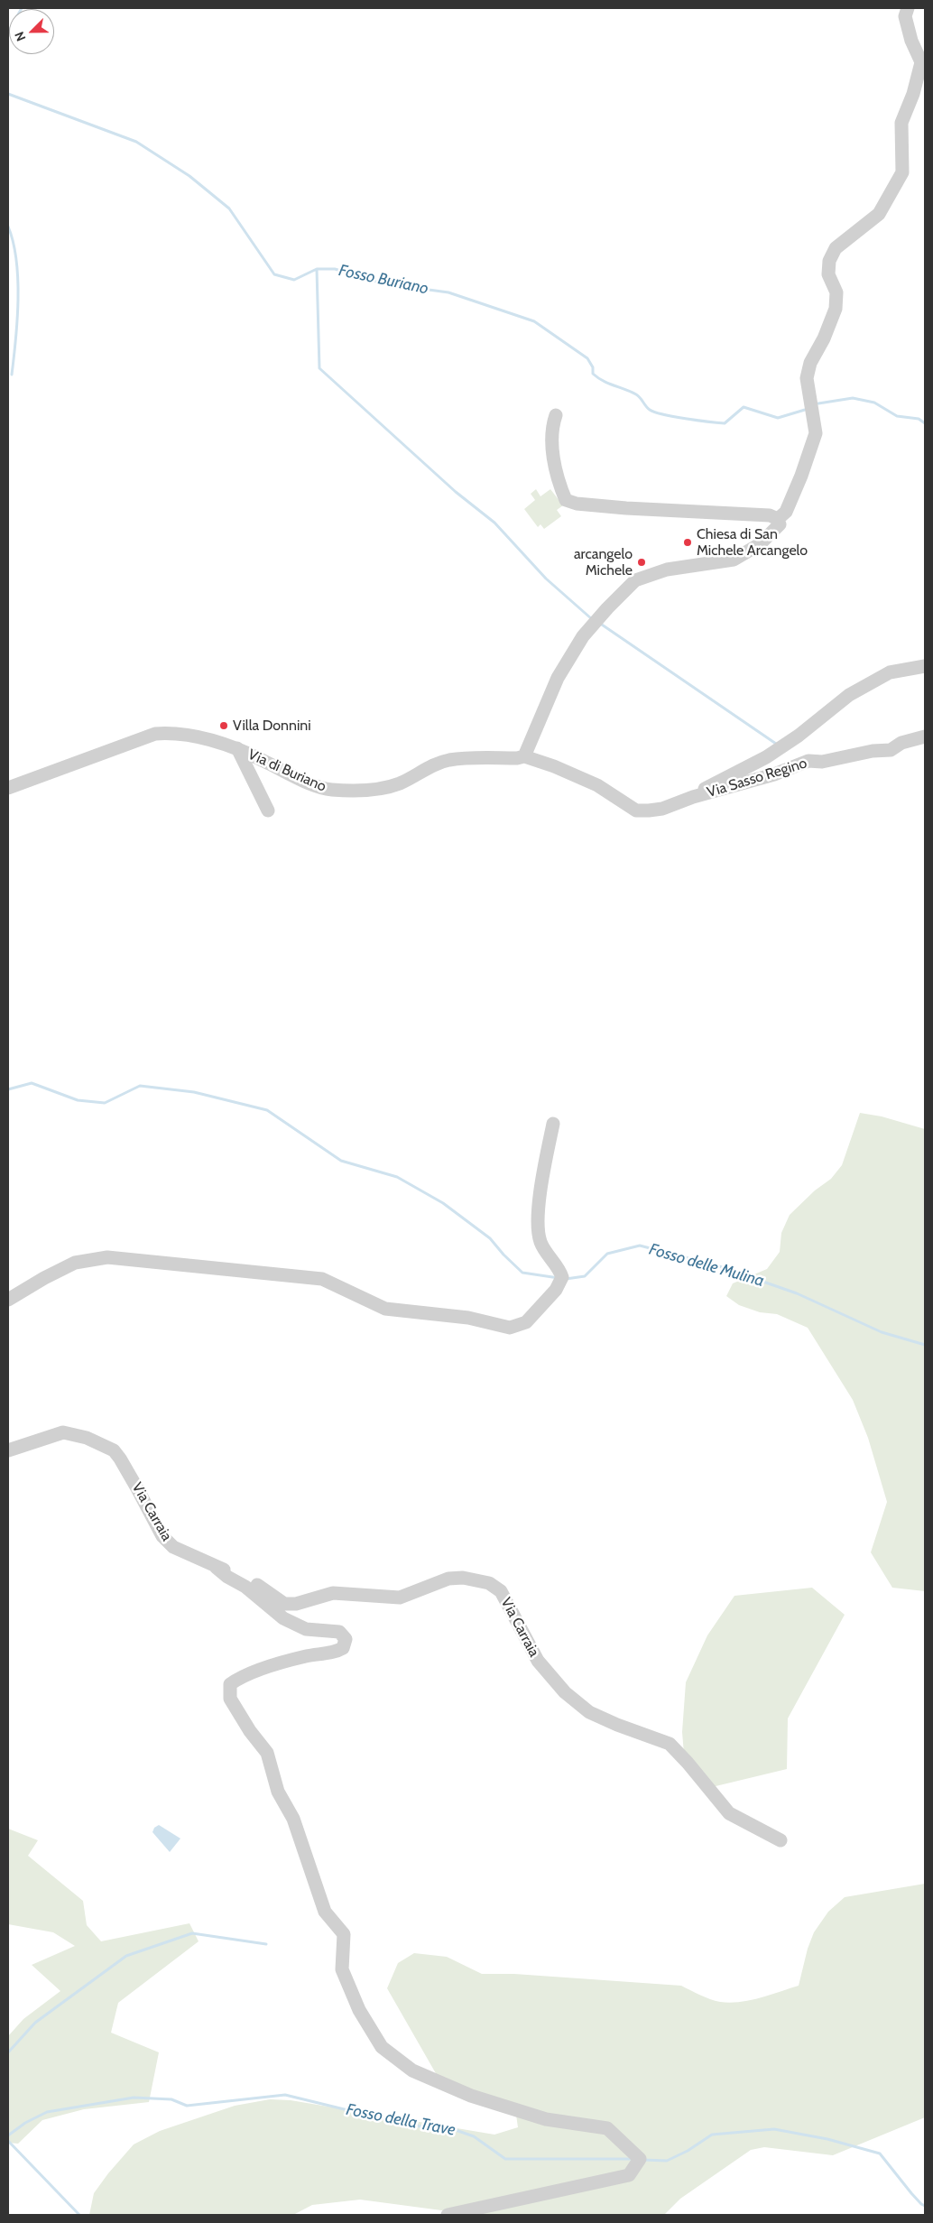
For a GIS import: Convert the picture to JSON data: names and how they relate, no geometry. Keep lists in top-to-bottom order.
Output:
{
  "streets": {
    "street": ["Via di Buriano", "Via Sasso Regino", "Via Carraia"]
  },
  "crossings": [
    ["Via di Buriano", "Via Sasso Regino"]
  ],
  "water": ["Fosso Buriano", "Fosso delle Mulina", "Fosso della Trave"],
  "places": ["Chiesa di San Michele Arcangelo", "arcangelo Michele", "Villa Donnini"],
  "north": "bottom left"
}
